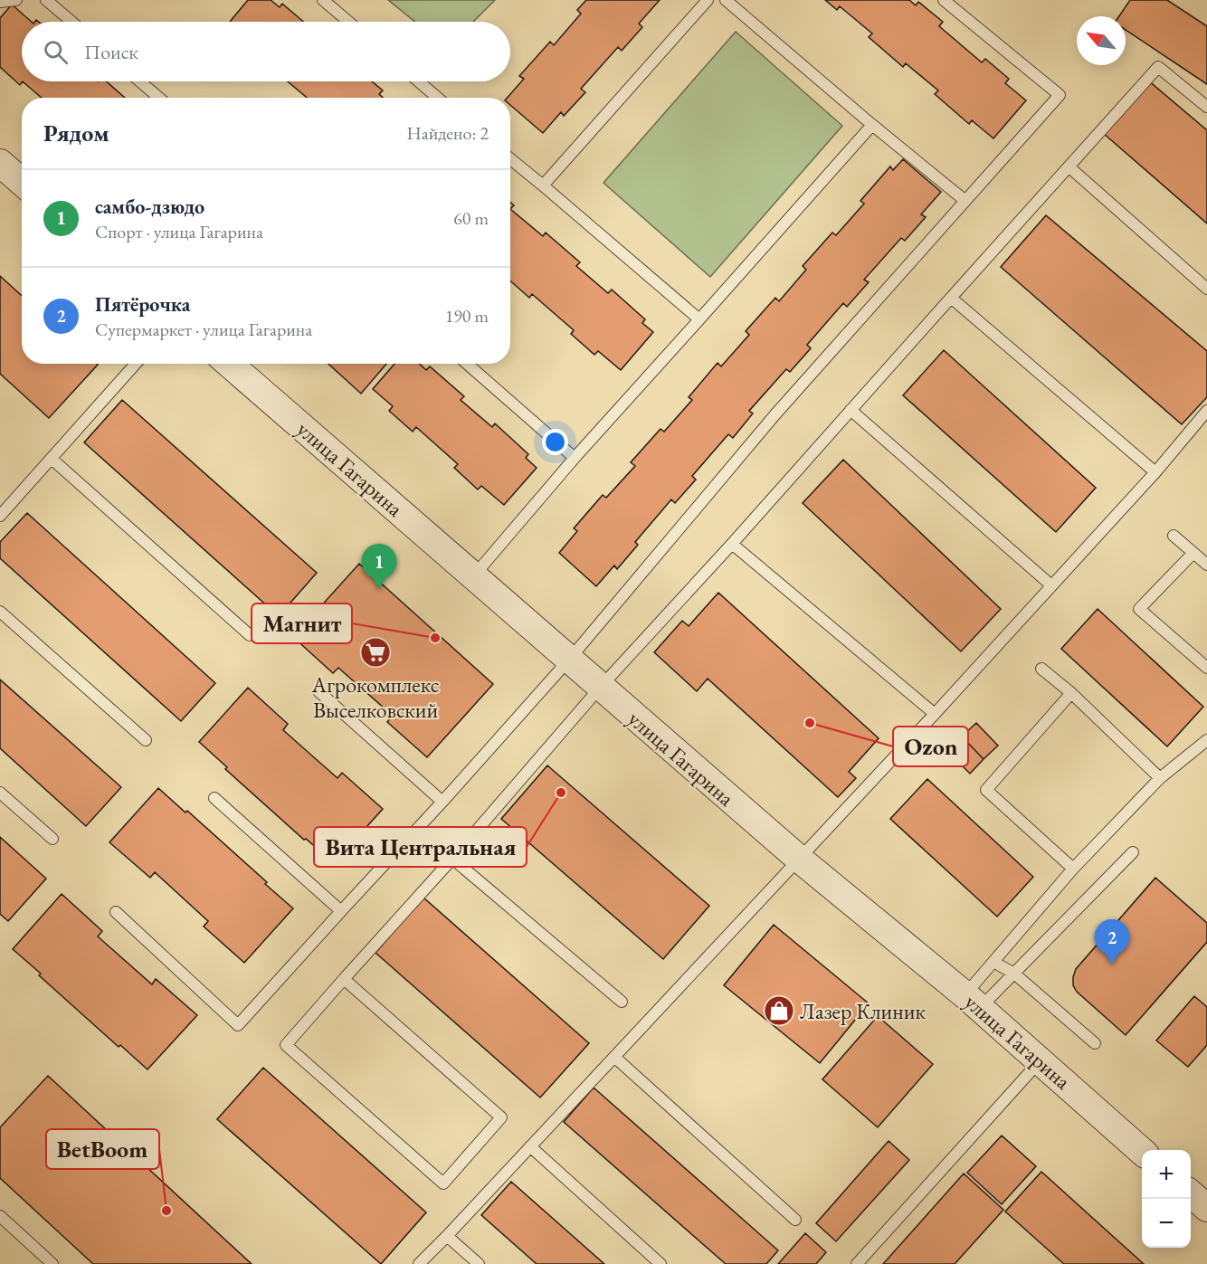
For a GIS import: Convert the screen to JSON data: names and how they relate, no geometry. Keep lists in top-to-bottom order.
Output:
{
  "streets": {
    "street": ["улица Гагарина"]
  },
  "places": {
    "other": [
      "Магнит",
      "Ozon",
      "Вита Центральная",
      "BetBoom"
    ],
    "supermarket": ["Агрокомплекс Выселковский"],
    "shop": ["Лазер Клиник"]
  },
  "north": "top left",
  "page": {
    "search": "Поиск",
    "heading": ["Рядом", "Найдено: 2"],
    "list": [
      {
        "mark": "1",
        "name": "самбо-дзюдо",
        "note": "Спорт · улица Гагарина",
        "value": "60 m"
      },
      {
        "mark": "2",
        "name": "Пятёрочка",
        "note": "Супермаркет · улица Гагарина",
        "value": "190 m"
      }
    ],
    "pins": ["1", "2"],
    "map_buttons": ["+", "−"]
  }
}
